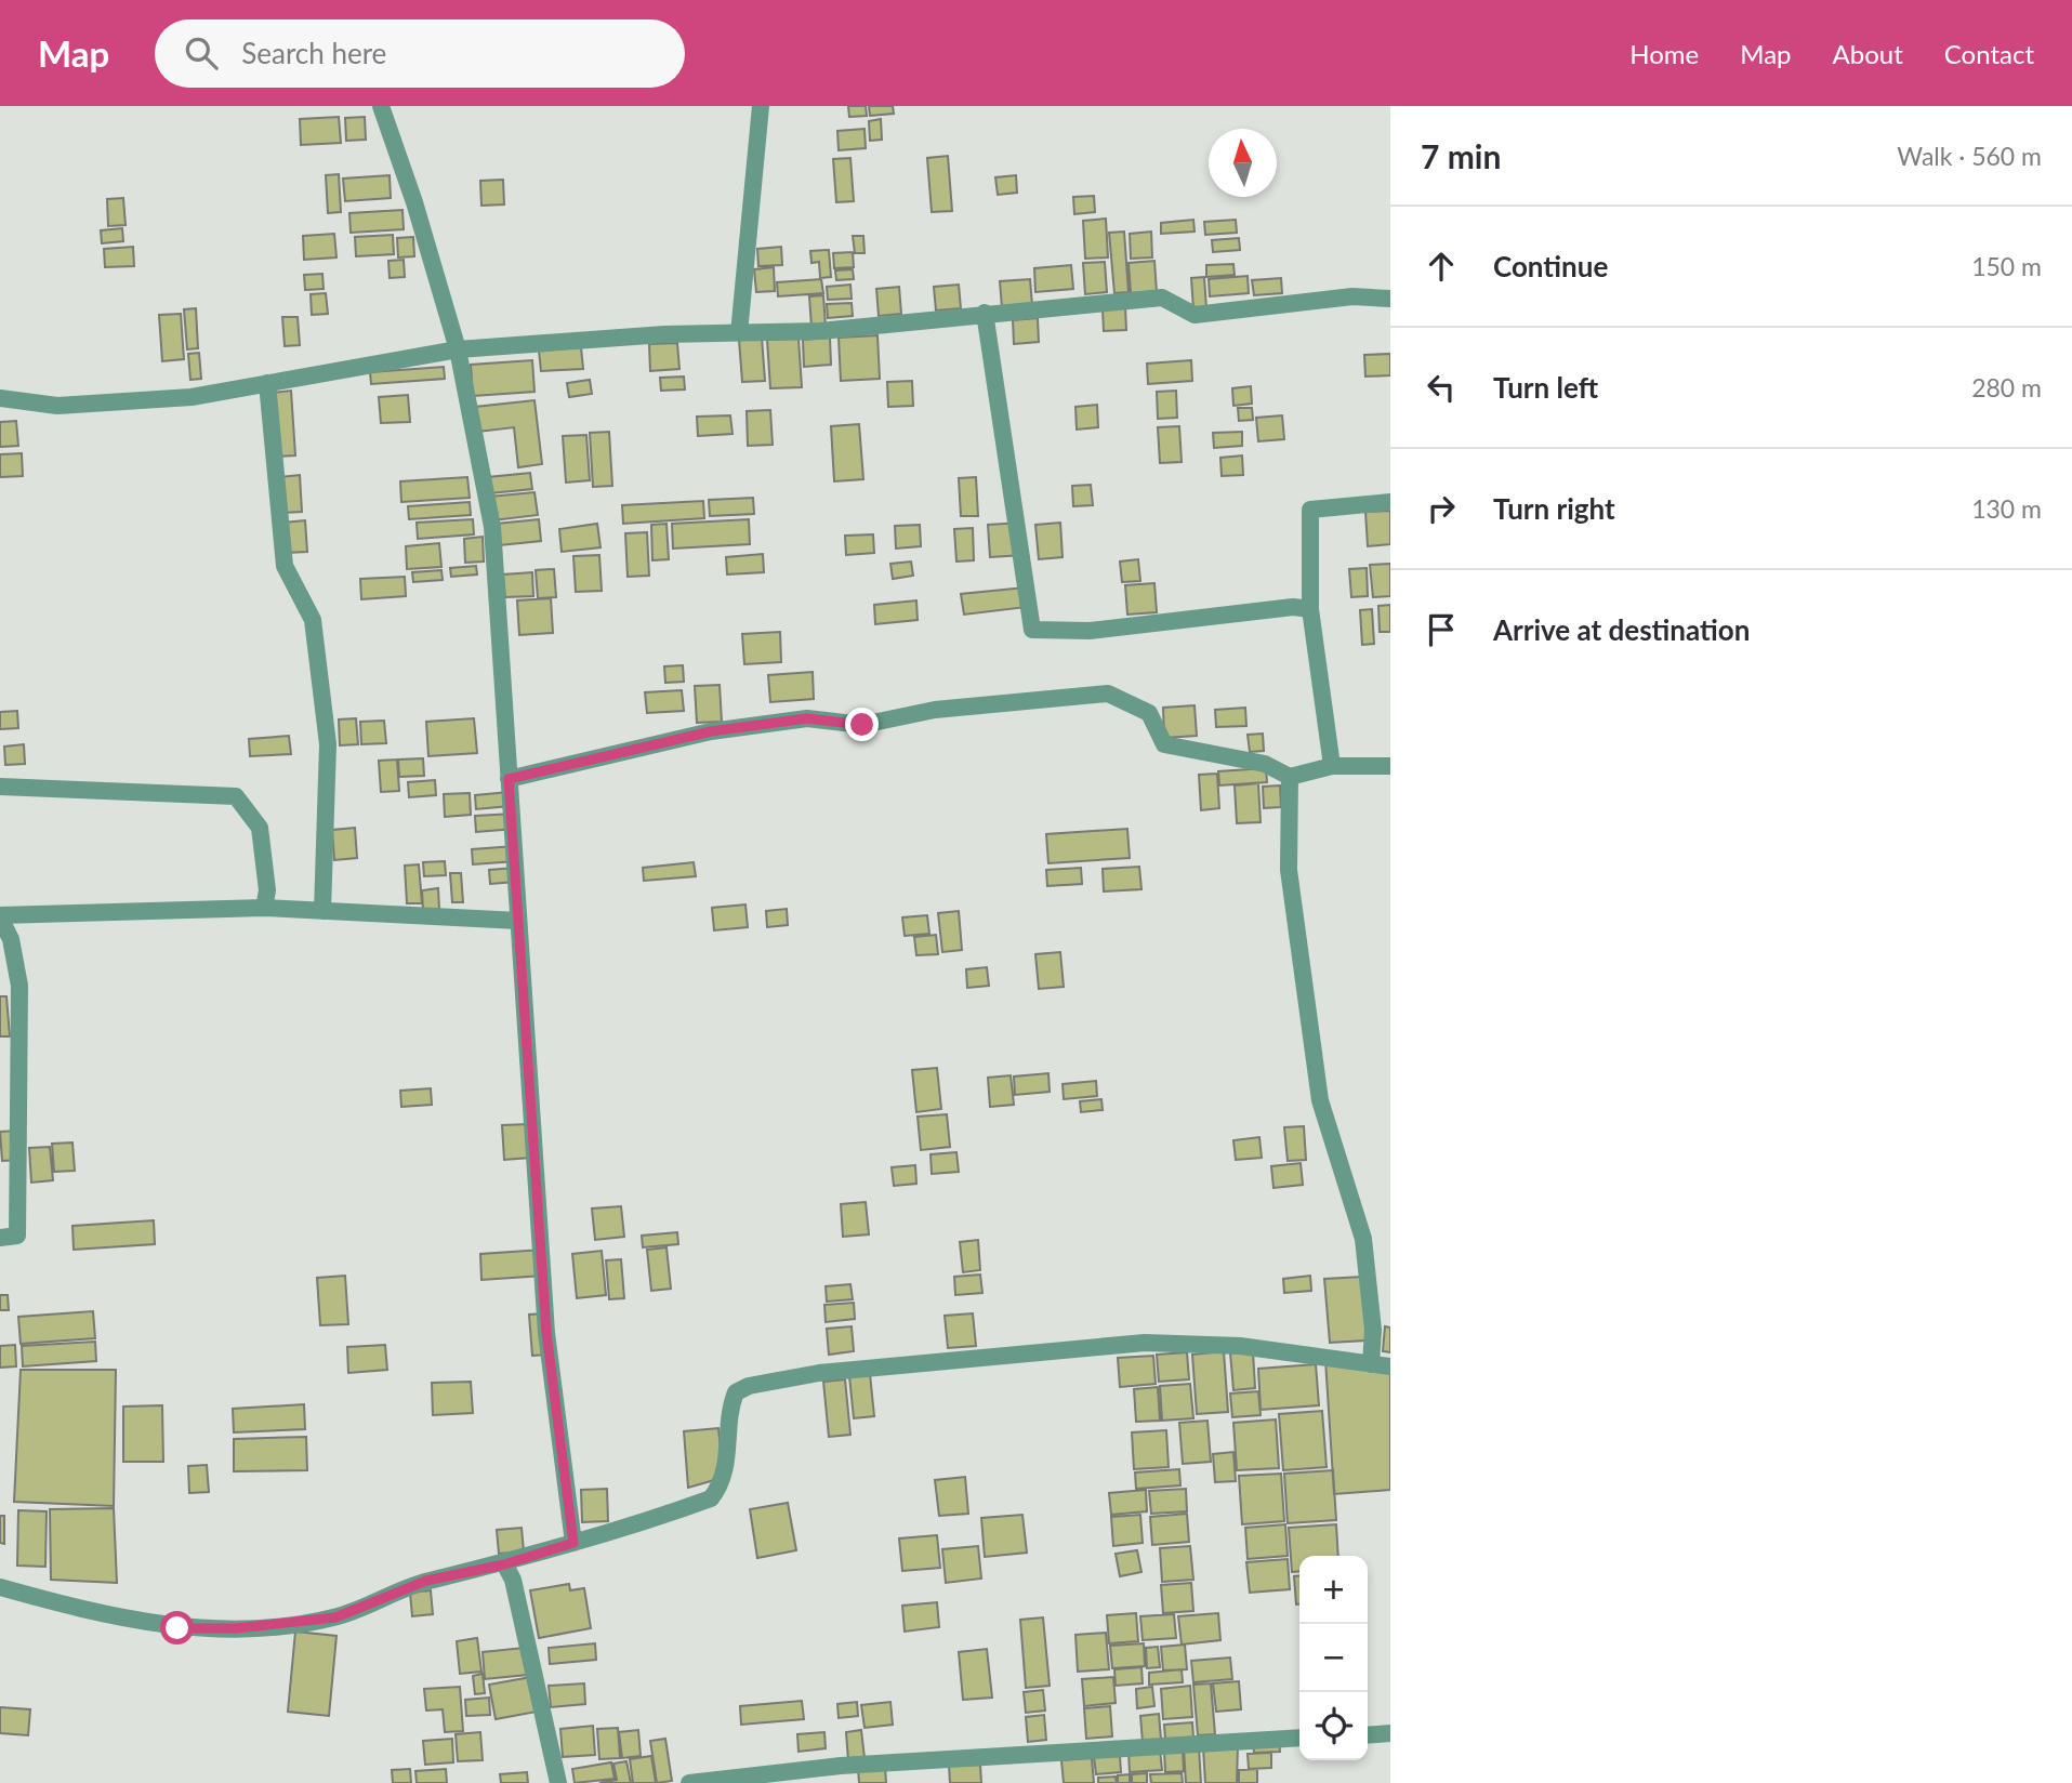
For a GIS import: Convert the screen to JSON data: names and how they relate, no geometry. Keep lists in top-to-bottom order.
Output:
{
  "north": "top",
  "page": {
    "header": "Map",
    "search": "Search here",
    "nav": [
      "Home",
      "Map",
      "About",
      "Contact"
    ],
    "heading": ["7 min", "Walk · 560 m"],
    "list": [
      ["Continue", "150 m"],
      ["Turn left", "280 m"],
      ["Turn right", "130 m"],
      "Arrive at destination"
    ],
    "map_buttons": ["+", "−"]
  }
}
